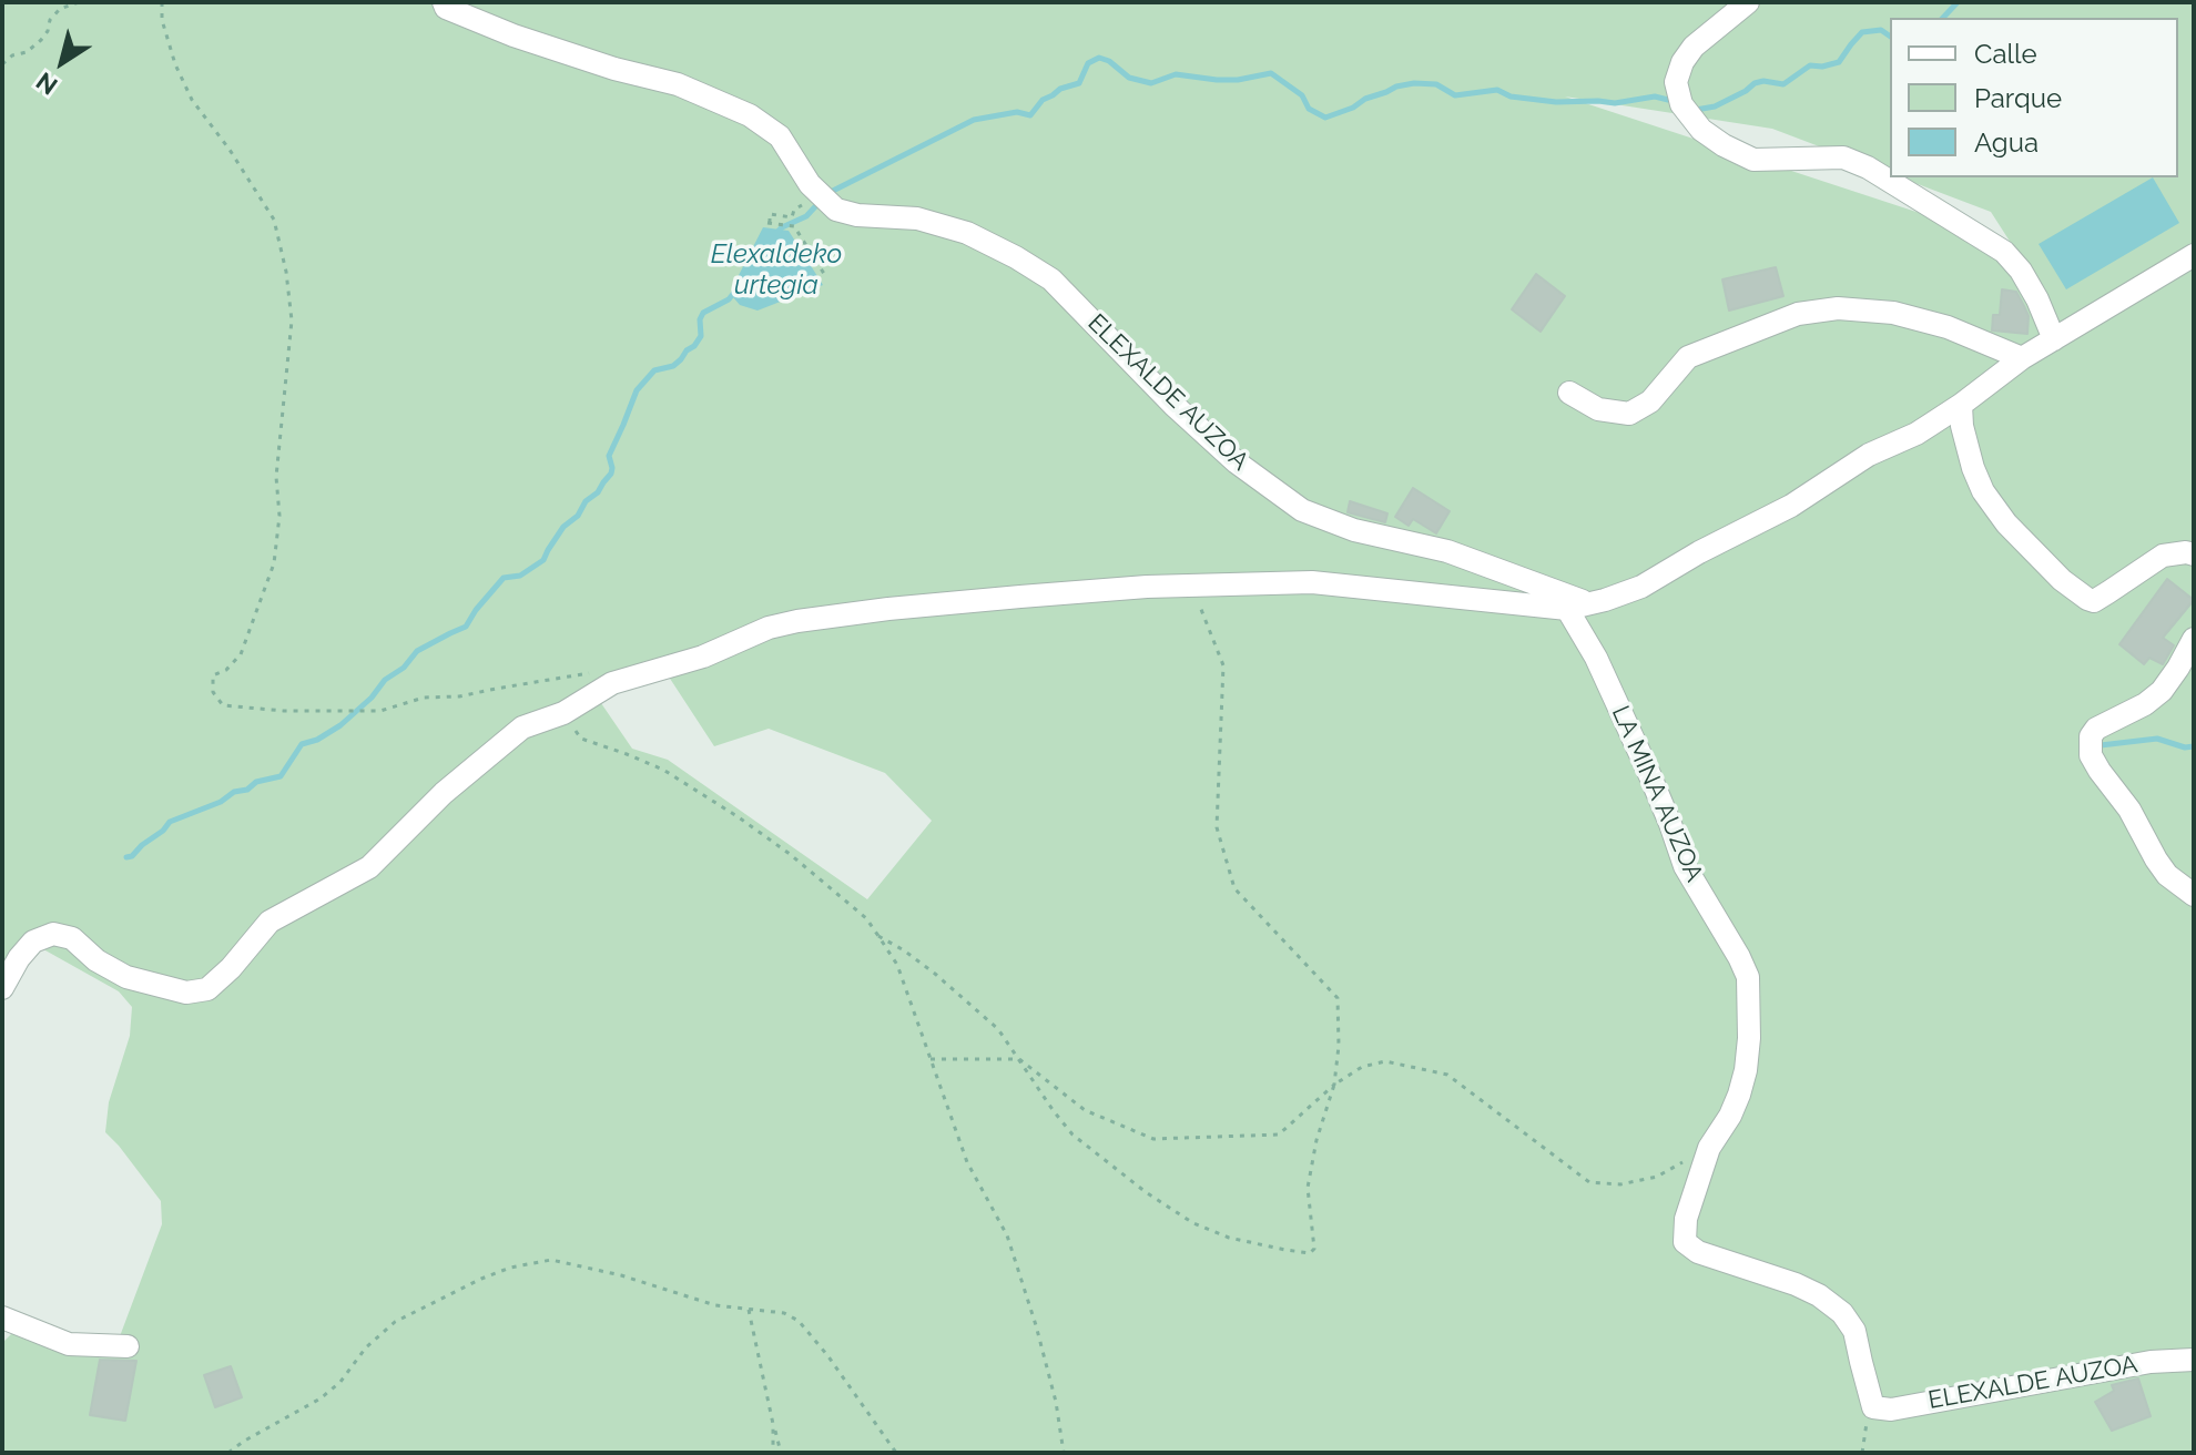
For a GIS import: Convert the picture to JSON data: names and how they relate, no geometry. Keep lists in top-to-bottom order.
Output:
{
  "streets": {
    "street": ["ELEXALDE AUZOA", "LA MINA AUZOA"]
  },
  "crossings": [
    ["ELEXALDE AUZOA", "LA MINA AUZOA"]
  ],
  "water": ["Elexaldeko urtegia"],
  "legend": ["Calle", "Parque", "Agua"],
  "north": "bottom left"
}
